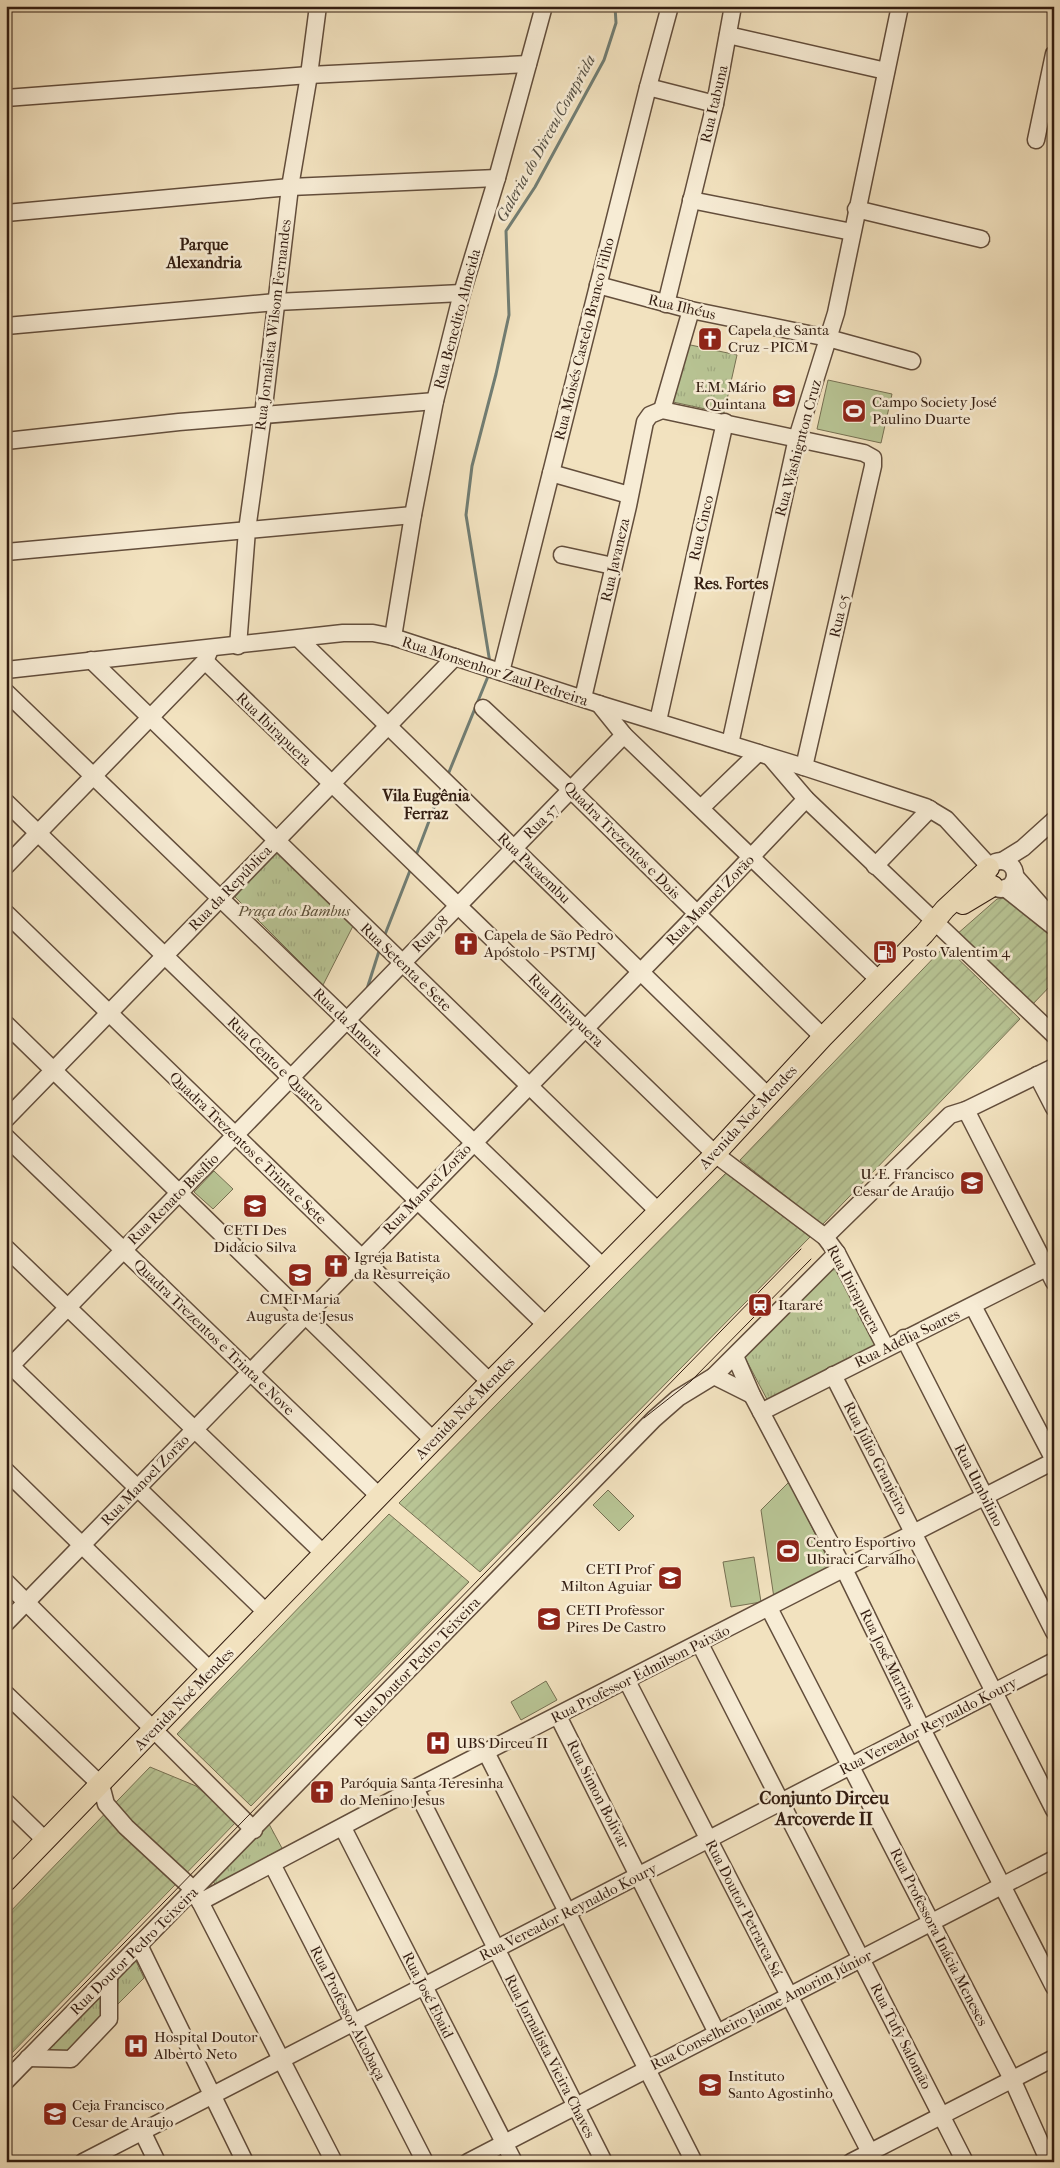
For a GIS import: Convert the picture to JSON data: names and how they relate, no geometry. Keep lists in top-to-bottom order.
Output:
{
  "streets": {
    "main road": ["Avenida Noé Mendes"],
    "street": [
      "Rua Itabuna",
      "Rua Ilhéus",
      "Rua Benedito Almeida",
      "Rua Jornalista Wilsom Fernandes",
      "Rua Moisés Castelo Branco Filho",
      "Rua Washignton Cruz",
      "Rua Cinco",
      "Rua Javaneza",
      "Rua 05",
      "Rua Monsenhor Zaul Pedreira",
      "Rua Ibirapuera",
      "Rua 57",
      "Quadra Trezentos e Dois",
      "Rua Pacaembu",
      "Rua da República",
      "Rua Manoel Zorão",
      "Rua 98",
      "Rua Setenta e Sete",
      "Rua da Amora",
      "Rua Cento e Quatro",
      "Quadra Trezentos e Trinta e Sete",
      "Rua Renato Basílio",
      "Quadra Trezentos e Trinta e Nove",
      "Rua Adélia Soares",
      "Rua Júlio Granjeiro",
      "Rua Umbilino",
      "Rua José Martins",
      "Rua Doutor Pedro Teixeira",
      "Rua Professor Edmilson Paixão",
      "Rua Vereador Reynaldo Koury",
      "Rua Simon Bolivar",
      "Rua Doutor Petrarca Sá",
      "Rua Professora Inácia Meneses",
      "Rua José Ebaid",
      "Rua Conselheiro Jaime Amorim Júnior",
      "Rua Professor Alcobaça",
      "Rua Tufy Salomão",
      "Rua Jornalista Vieira Chaves"
    ]
  },
  "crossings": [
    ["Rua Itabuna", "Rua Ilhéus"],
    ["Rua Ilhéus", "Rua Moisés Castelo Branco Filho"],
    ["Rua Ilhéus", "Rua Washignton Cruz"],
    ["Rua Benedito Almeida", "Rua Monsenhor Zaul Pedreira"],
    ["Rua Jornalista Wilsom Fernandes", "Rua Monsenhor Zaul Pedreira"],
    ["Rua Moisés Castelo Branco Filho", "Rua Monsenhor Zaul Pedreira"],
    ["Rua Washignton Cruz", "Rua 05"],
    ["Rua Washignton Cruz", "Rua Monsenhor Zaul Pedreira"],
    ["Rua Cinco", "Rua Monsenhor Zaul Pedreira"],
    ["Rua Javaneza", "Rua Monsenhor Zaul Pedreira"],
    ["Rua 05", "Rua Monsenhor Zaul Pedreira"],
    ["Rua Monsenhor Zaul Pedreira", "Rua Ibirapuera"],
    ["Rua Monsenhor Zaul Pedreira", "Rua Pacaembu"],
    ["Rua Monsenhor Zaul Pedreira", "Rua da República"],
    ["Rua Monsenhor Zaul Pedreira", "Rua Setenta e Sete"],
    ["Rua Monsenhor Zaul Pedreira", "Avenida Noé Mendes"],
    ["Rua Ibirapuera", "Rua 57"],
    ["Rua Ibirapuera", "Rua da República"],
    ["Rua Ibirapuera", "Rua Manoel Zorão"],
    ["Rua Ibirapuera", "Rua 98"],
    ["Rua Ibirapuera", "Avenida Noé Mendes"],
    ["Rua Ibirapuera", "Rua Adélia Soares"],
    ["Rua Ibirapuera", "Rua Doutor Pedro Teixeira"],
    ["Rua 57", "Quadra Trezentos e Dois"],
    ["Rua 57", "Rua Pacaembu"],
    ["Rua 57", "Rua 98"],
    ["Quadra Trezentos e Dois", "Rua Manoel Zorão"],
    ["Quadra Trezentos e Dois", "Avenida Noé Mendes"],
    ["Rua Pacaembu", "Rua da República"],
    ["Rua Pacaembu", "Rua Manoel Zorão"],
    ["Rua Pacaembu", "Avenida Noé Mendes"],
    ["Rua da República", "Rua Setenta e Sete"],
    ["Rua da República", "Rua da Amora"],
    ["Rua da República", "Rua Cento e Quatro"],
    ["Rua da República", "Quadra Trezentos e Trinta e Sete"],
    ["Rua Manoel Zorão", "Rua Setenta e Sete"],
    ["Rua Manoel Zorão", "Rua da Amora"],
    ["Rua Manoel Zorão", "Rua Cento e Quatro"],
    ["Rua Manoel Zorão", "Quadra Trezentos e Trinta e Sete"],
    ["Rua Manoel Zorão", "Quadra Trezentos e Trinta e Nove"],
    ["Rua 98", "Rua Setenta e Sete"],
    ["Rua 98", "Rua Renato Basílio"],
    ["Rua Setenta e Sete", "Avenida Noé Mendes"],
    ["Rua Setenta e Sete", "Rua Renato Basílio"],
    ["Rua da Amora", "Avenida Noé Mendes"],
    ["Rua da Amora", "Rua Renato Basílio"],
    ["Rua Cento e Quatro", "Avenida Noé Mendes"],
    ["Rua Cento e Quatro", "Rua Renato Basílio"],
    ["Avenida Noé Mendes", "Quadra Trezentos e Trinta e Sete"],
    ["Avenida Noé Mendes", "Quadra Trezentos e Trinta e Nove"],
    ["Quadra Trezentos e Trinta e Sete", "Rua Renato Basílio"],
    ["Rua Renato Basílio", "Quadra Trezentos e Trinta e Nove"],
    ["Rua Adélia Soares", "Rua Júlio Granjeiro"],
    ["Rua Adélia Soares", "Rua Umbilino"],
    ["Rua Adélia Soares", "Rua José Martins"],
    ["Rua Júlio Granjeiro", "Rua Professor Edmilson Paixão"],
    ["Rua Júlio Granjeiro", "Rua Vereador Reynaldo Koury"],
    ["Rua Umbilino", "Rua Professor Edmilson Paixão"],
    ["Rua José Martins", "Rua Doutor Pedro Teixeira"],
    ["Rua José Martins", "Rua Professor Edmilson Paixão"],
    ["Rua José Martins", "Rua Vereador Reynaldo Koury"],
    ["Rua José Martins", "Rua Conselheiro Jaime Amorim Júnior"],
    ["Rua Doutor Pedro Teixeira", "Rua Professor Edmilson Paixão"],
    ["Rua Professor Edmilson Paixão", "Rua Simon Bolivar"],
    ["Rua Professor Edmilson Paixão", "Rua Doutor Petrarca Sá"],
    ["Rua Professor Edmilson Paixão", "Rua Professora Inácia Meneses"],
    ["Rua Professor Edmilson Paixão", "Rua José Ebaid"],
    ["Rua Professor Edmilson Paixão", "Rua Professor Alcobaça"],
    ["Rua Professor Edmilson Paixão", "Rua Tufy Salomão"],
    ["Rua Professor Edmilson Paixão", "Rua Jornalista Vieira Chaves"],
    ["Rua Vereador Reynaldo Koury", "Rua Simon Bolivar"],
    ["Rua Vereador Reynaldo Koury", "Rua Doutor Petrarca Sá"],
    ["Rua Vereador Reynaldo Koury", "Rua Professora Inácia Meneses"],
    ["Rua Vereador Reynaldo Koury", "Rua José Ebaid"],
    ["Rua Vereador Reynaldo Koury", "Rua Professor Alcobaça"],
    ["Rua Vereador Reynaldo Koury", "Rua Tufy Salomão"],
    ["Rua Vereador Reynaldo Koury", "Rua Jornalista Vieira Chaves"],
    ["Rua Simon Bolivar", "Rua Conselheiro Jaime Amorim Júnior"],
    ["Rua Doutor Petrarca Sá", "Rua Conselheiro Jaime Amorim Júnior"],
    ["Rua Professora Inácia Meneses", "Rua Conselheiro Jaime Amorim Júnior"],
    ["Rua José Ebaid", "Rua Conselheiro Jaime Amorim Júnior"],
    ["Rua Conselheiro Jaime Amorim Júnior", "Rua Tufy Salomão"],
    ["Rua Conselheiro Jaime Amorim Júnior", "Rua Jornalista Vieira Chaves"]
  ],
  "districts": [
    "Parque Alexandria",
    "Res. Fortes",
    "Vila Eugênia Ferraz",
    "Conjunto Dirceu Arcoverde II"
  ],
  "water": ["Galeria do Dirceu/Comprida"],
  "parks": ["Praça dos Bambus"],
  "places": {
    "church": [
      "Capela de Santa Cruz - PICM",
      "Capela de São Pedro Apóstolo - PSTMJ",
      "Igreja Batista da Resurreição",
      "Paróquia Santa Teresinha do Menino Jesus"
    ],
    "school or university": [
      "E.M. Mário Quintana",
      "U. E. Francisco Cesar de Araújo",
      "CETI Des Didácio Silva",
      "CMEI Maria Augusta de Jesus",
      "CETI Prof Milton Aguiar",
      "CETI Professor Pires De Castro",
      "Instituto Santo Agostinho",
      "Ceja Francisco Cesar de Araujo"
    ],
    "sports": ["Campo Society José Paulino Duarte", "Centro Esportivo Ubiraci Carvalho"],
    "fuel station": ["Posto Valentim 4"],
    "station": ["Itararé"],
    "hospital": ["UBS Dirceu II", "Hospital Doutor Alberto Neto"]
  }
}
